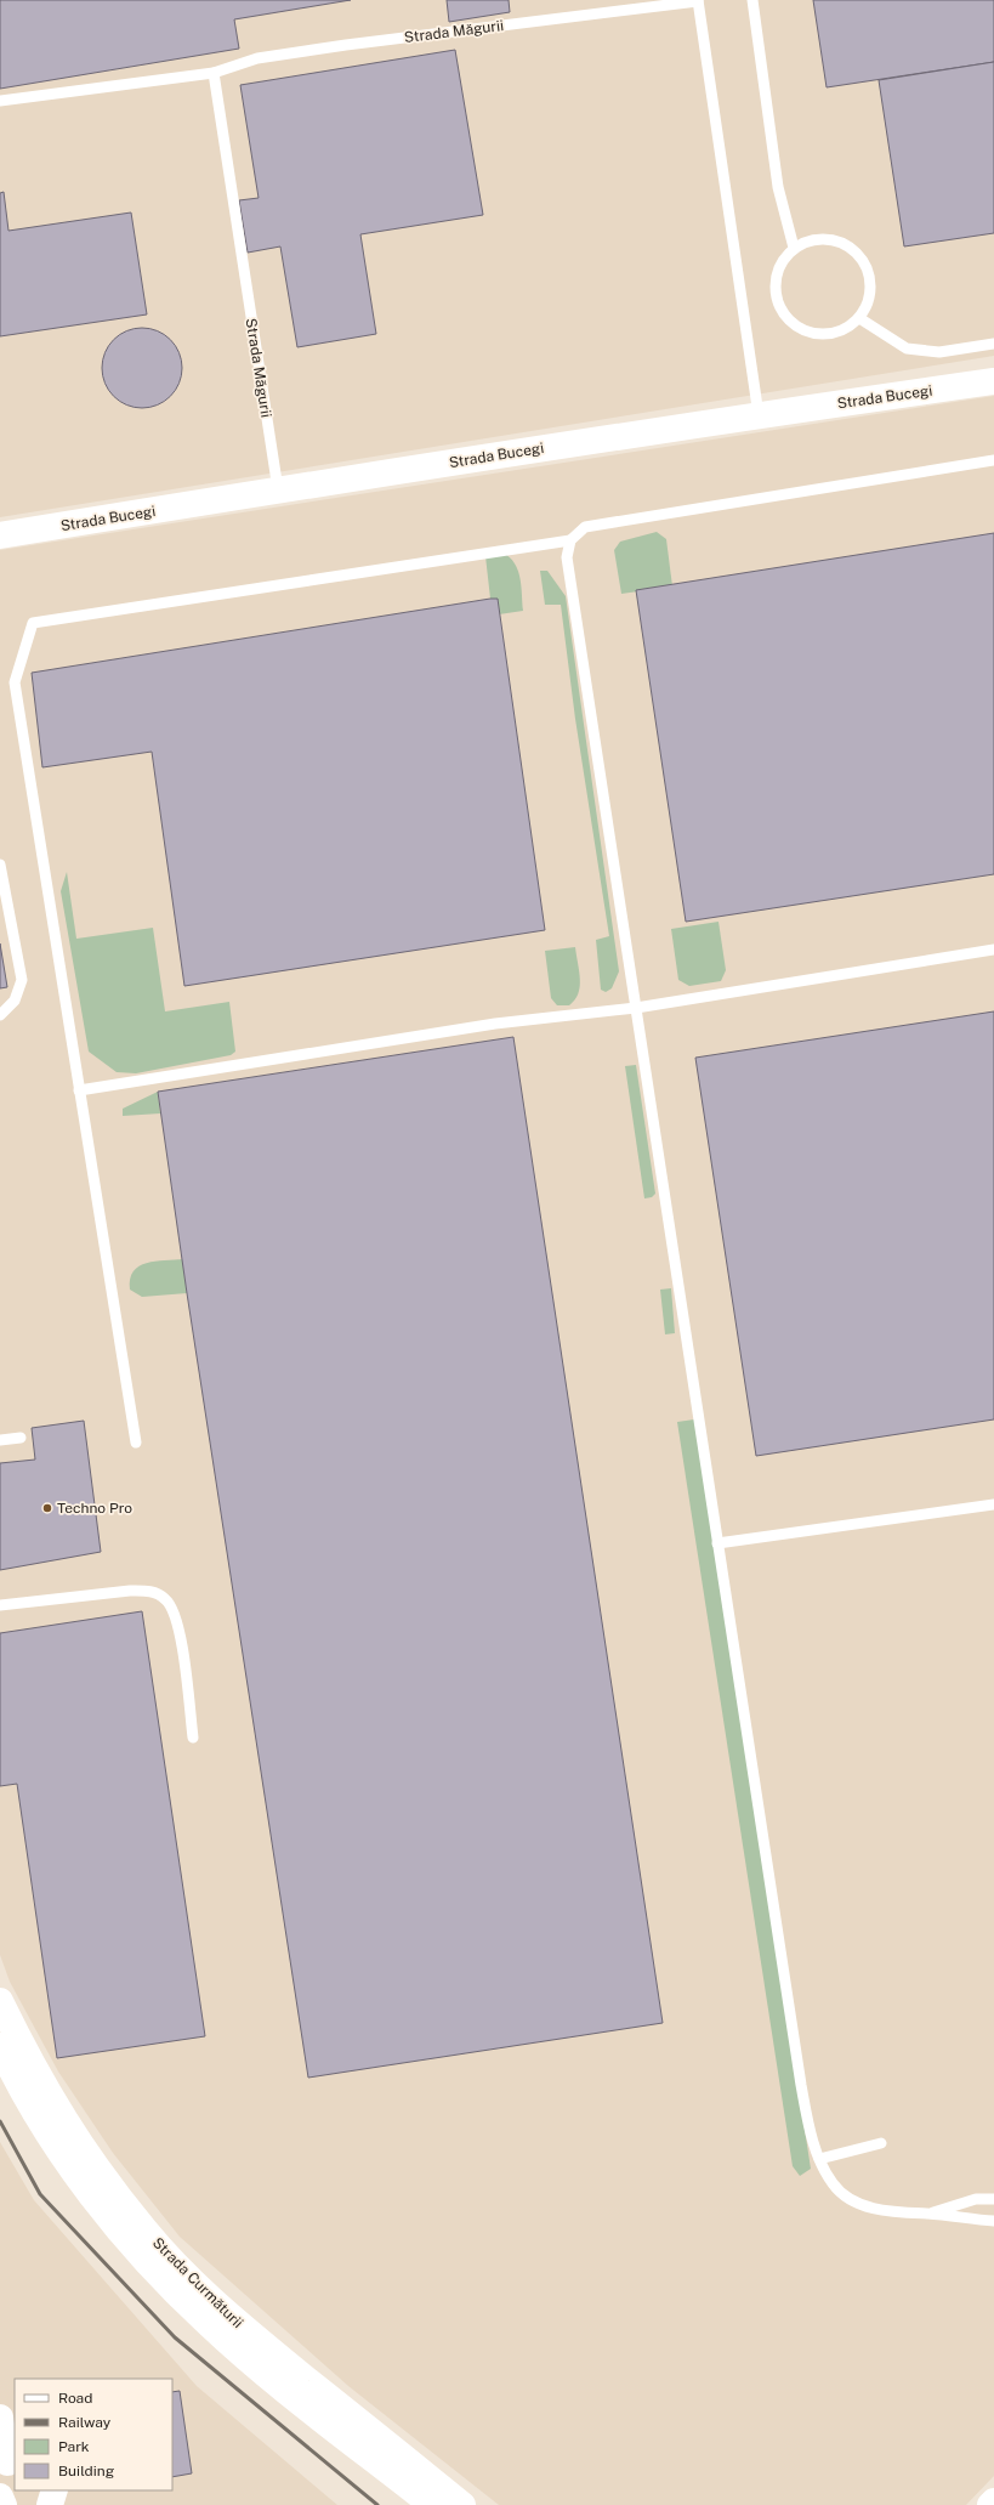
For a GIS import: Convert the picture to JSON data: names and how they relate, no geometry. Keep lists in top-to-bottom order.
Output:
{
  "streets": {
    "main road": ["Strada Bucegi", "Strada Curmăturii"],
    "lane": ["Strada Măgurii"]
  },
  "crossings": [
    ["Strada Măgurii", "Strada Bucegi"]
  ],
  "places": ["Techno Pro"],
  "legend": [
    "Road",
    "Railway",
    "Park",
    "Building"
  ]
}
